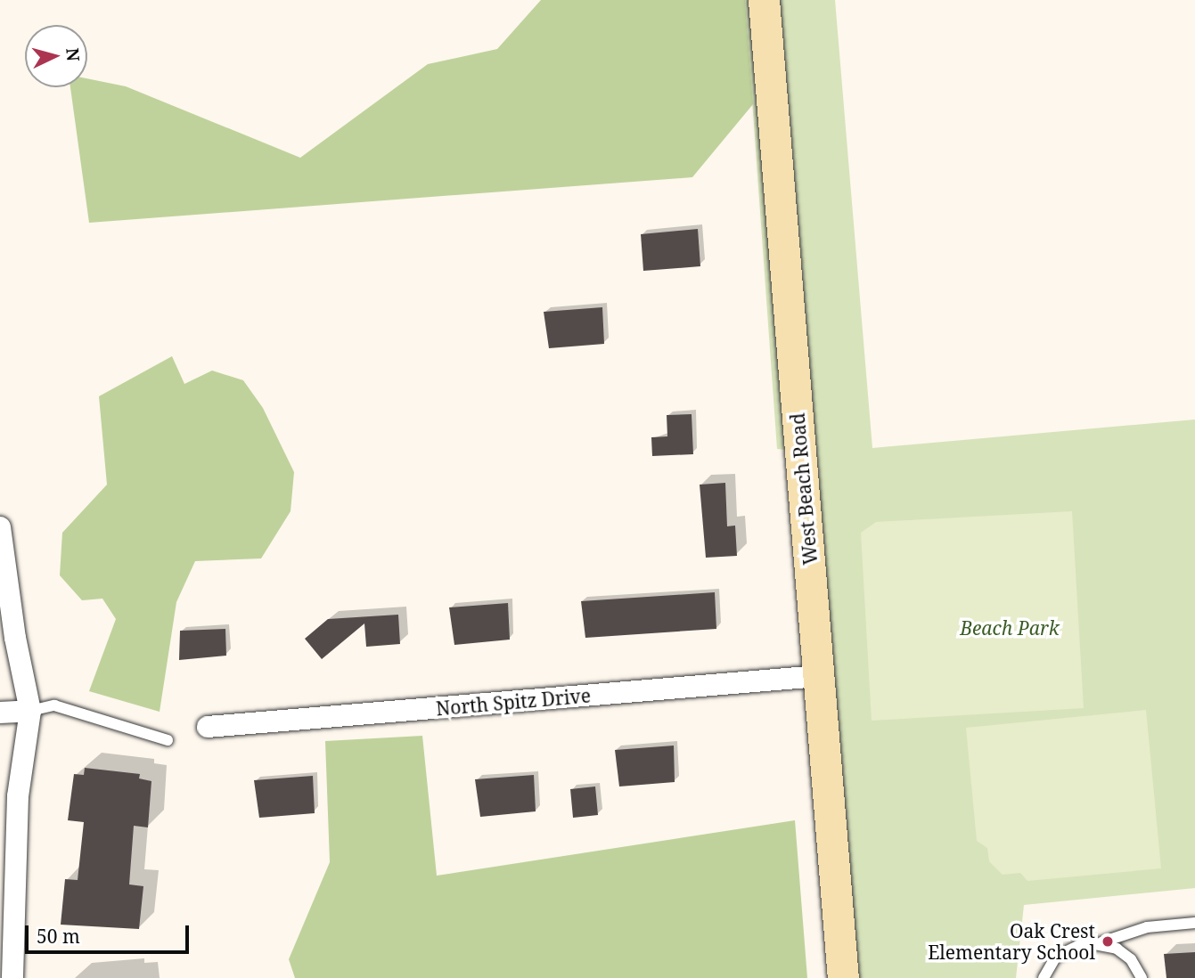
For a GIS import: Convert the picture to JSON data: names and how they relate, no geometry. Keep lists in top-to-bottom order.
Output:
{
  "streets": {
    "street": ["West Beach Road", "North Spitz Drive"]
  },
  "crossings": [
    ["West Beach Road", "North Spitz Drive"]
  ],
  "parks": ["Beach Park"],
  "places": ["Oak Crest Elementary School"],
  "scale_bar": "50 m",
  "north": "right"
}
